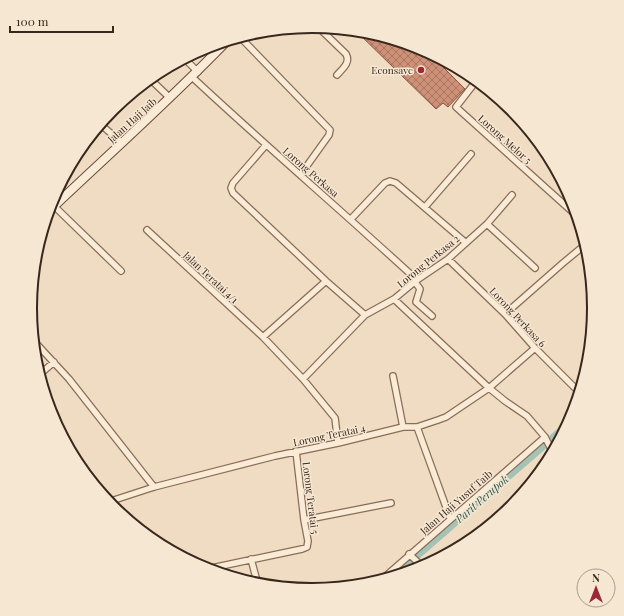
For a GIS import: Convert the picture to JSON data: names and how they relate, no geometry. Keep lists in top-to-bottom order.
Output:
{
  "streets": {
    "street": [
      "Jalan Haji Jaib",
      "Lorong Melor 5",
      "Lorong Perkasa",
      "Lorong Perkasa 2",
      "Jalan Teratai 4/1",
      "Lorong Perkasa 6",
      "Lorong Teratai 4",
      "Lorong Teratai 5",
      "Jalan Haji Yusuf Taib"
    ]
  },
  "crossings": [
    ["Jalan Haji Jaib", "Lorong Perkasa"],
    ["Lorong Perkasa", "Lorong Perkasa 2"],
    ["Lorong Perkasa 2", "Jalan Teratai 4/1"],
    ["Lorong Perkasa 2", "Lorong Perkasa 6"],
    ["Jalan Teratai 4/1", "Lorong Teratai 4"],
    ["Lorong Perkasa 6", "Lorong Teratai 4"],
    ["Lorong Teratai 4", "Lorong Teratai 5"]
  ],
  "water": ["Parit Perupok"],
  "places": ["Econsave"],
  "scale_bar": "100 m",
  "north": "top"
}
